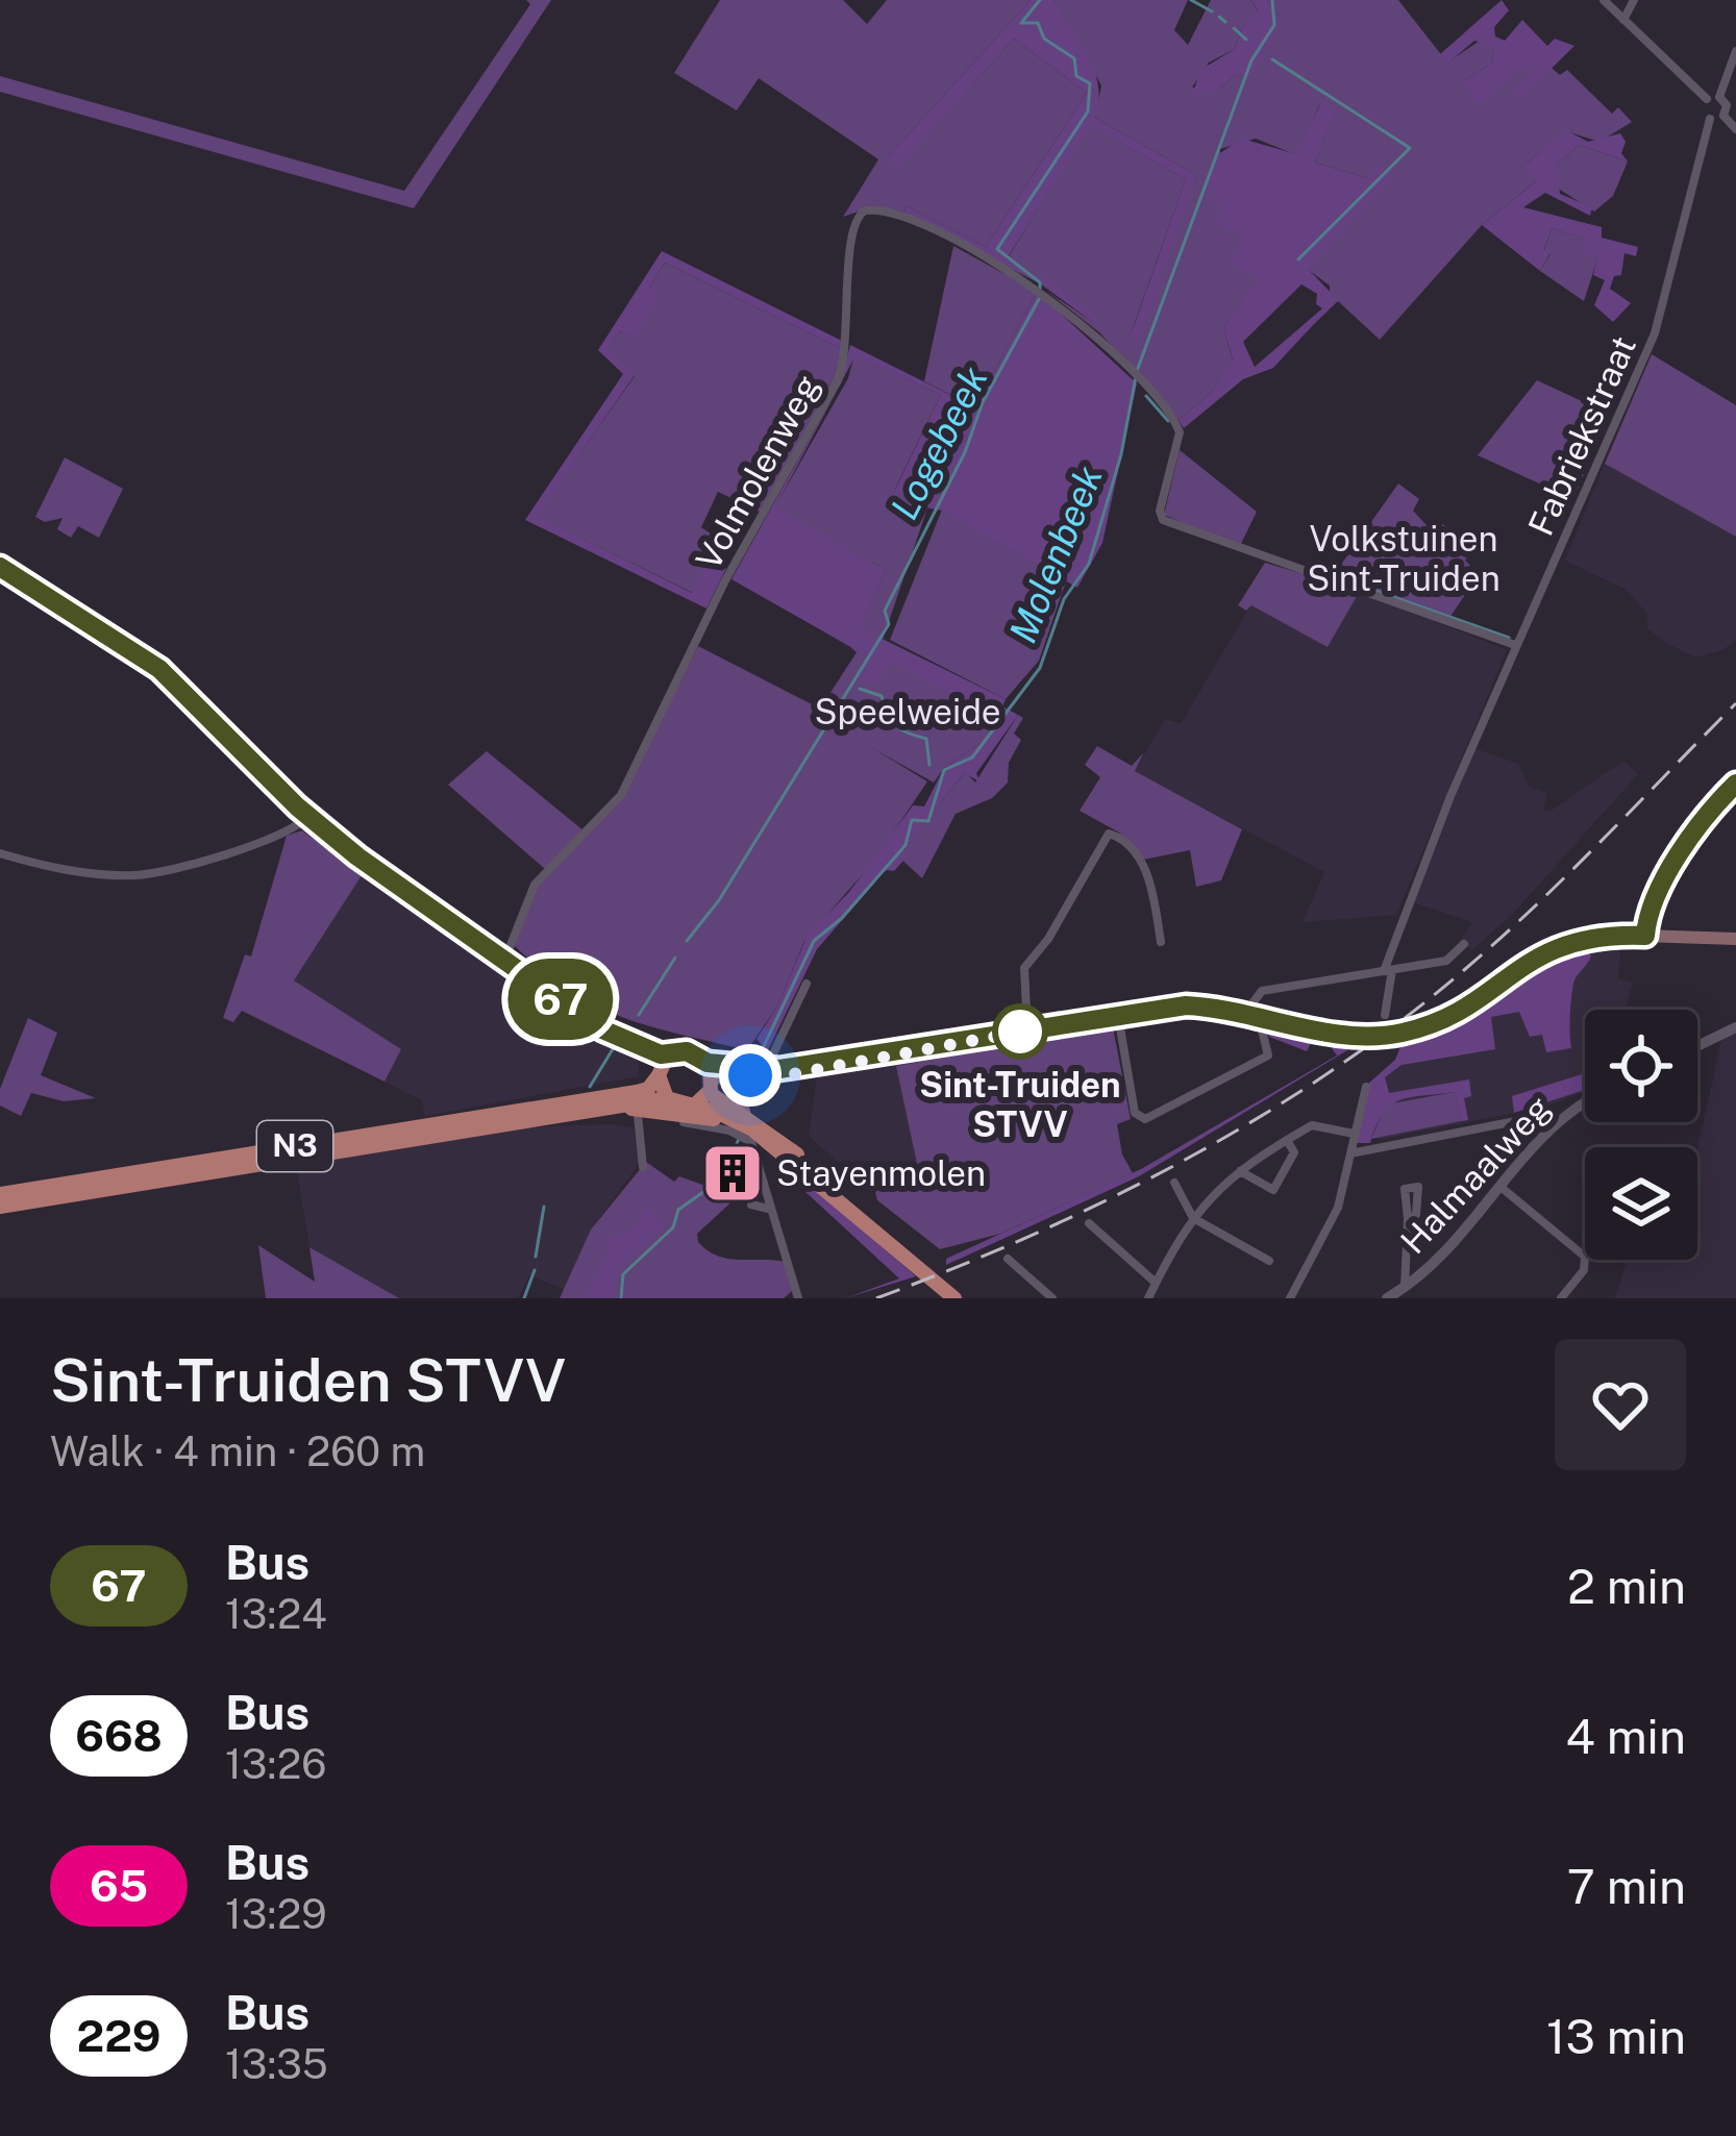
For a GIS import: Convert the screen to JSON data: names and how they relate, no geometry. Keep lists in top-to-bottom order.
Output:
{
  "streets": {
    "main road": ["N3"],
    "street": ["Fabriekstraat", "Volmolenweg", "Halmaalweg"]
  },
  "crossings": [
    ["Fabriekstraat", "Volmolenweg"]
  ],
  "water": ["Logebeek", "Molenbeek"],
  "parks": ["Volkstuinen Sint-Truiden", "Speelweide"],
  "places": {
    "other": ["Sint-Truiden STVV"],
    "building": ["Stayenmolen"]
  },
  "lines": ["bus line 67"],
  "page": {
    "on_map": "67",
    "heading": ["Sint-Truiden STVV", "Walk · 4 min · 260 m"],
    "list": [
      {
        "mark": "67",
        "name": "Bus",
        "note": "13:24",
        "value": "2 min"
      },
      {
        "mark": "668",
        "name": "Bus",
        "note": "13:26",
        "value": "4 min"
      },
      {
        "mark": "65",
        "name": "Bus",
        "note": "13:29",
        "value": "7 min"
      },
      {
        "mark": "229",
        "name": "Bus",
        "note": "13:35",
        "value": "13 min"
      }
    ]
  }
}
